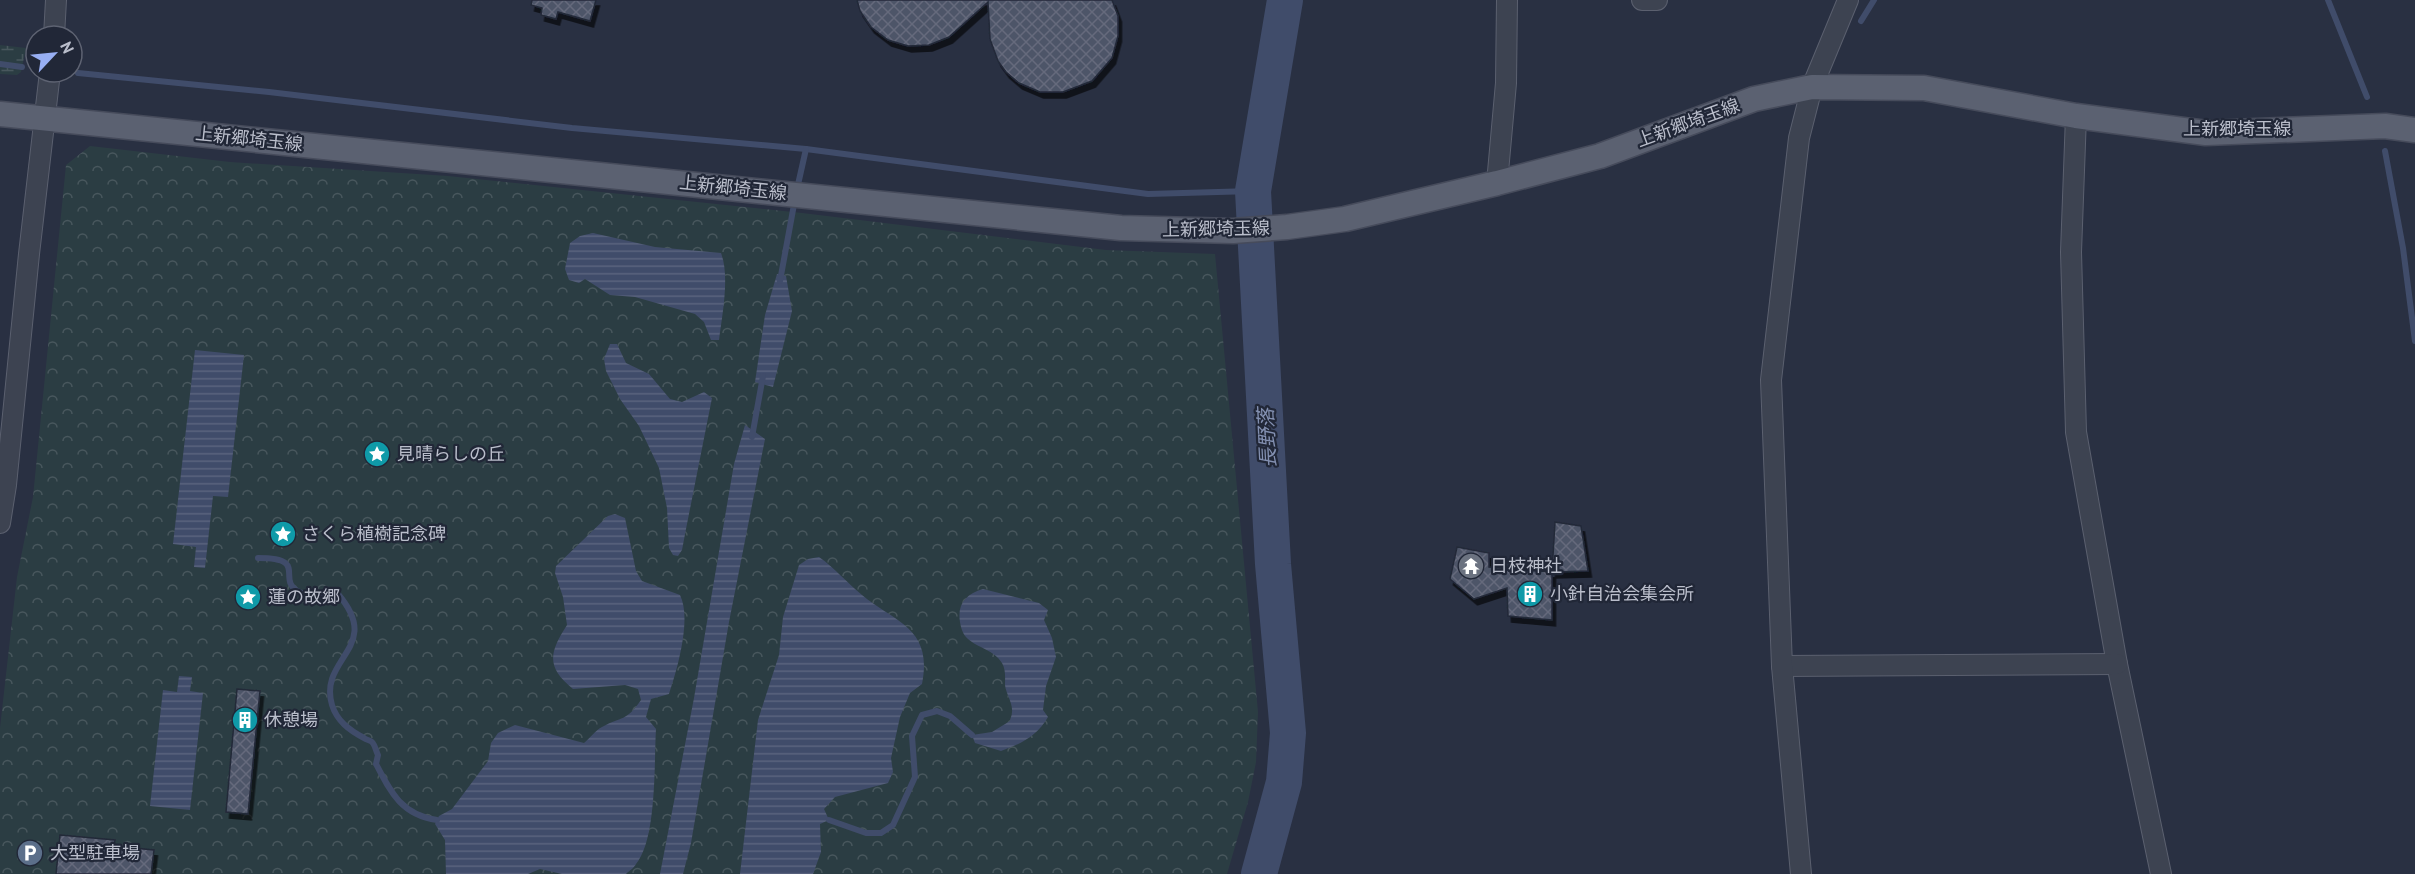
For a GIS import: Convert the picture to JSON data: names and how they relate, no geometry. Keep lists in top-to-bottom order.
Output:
{
  "streets": {
    "main road": ["上新郷埼玉線"]
  },
  "water": ["長野落"],
  "places": {
    "place": ["見晴らしの丘", "さくら植樹記念碑", "蓮の故郷"],
    "temple": ["日枝神社"],
    "building": ["小針自治会集会所", "休憩場"],
    "parking": ["大型駐車場"]
  },
  "north": "top right"
}
